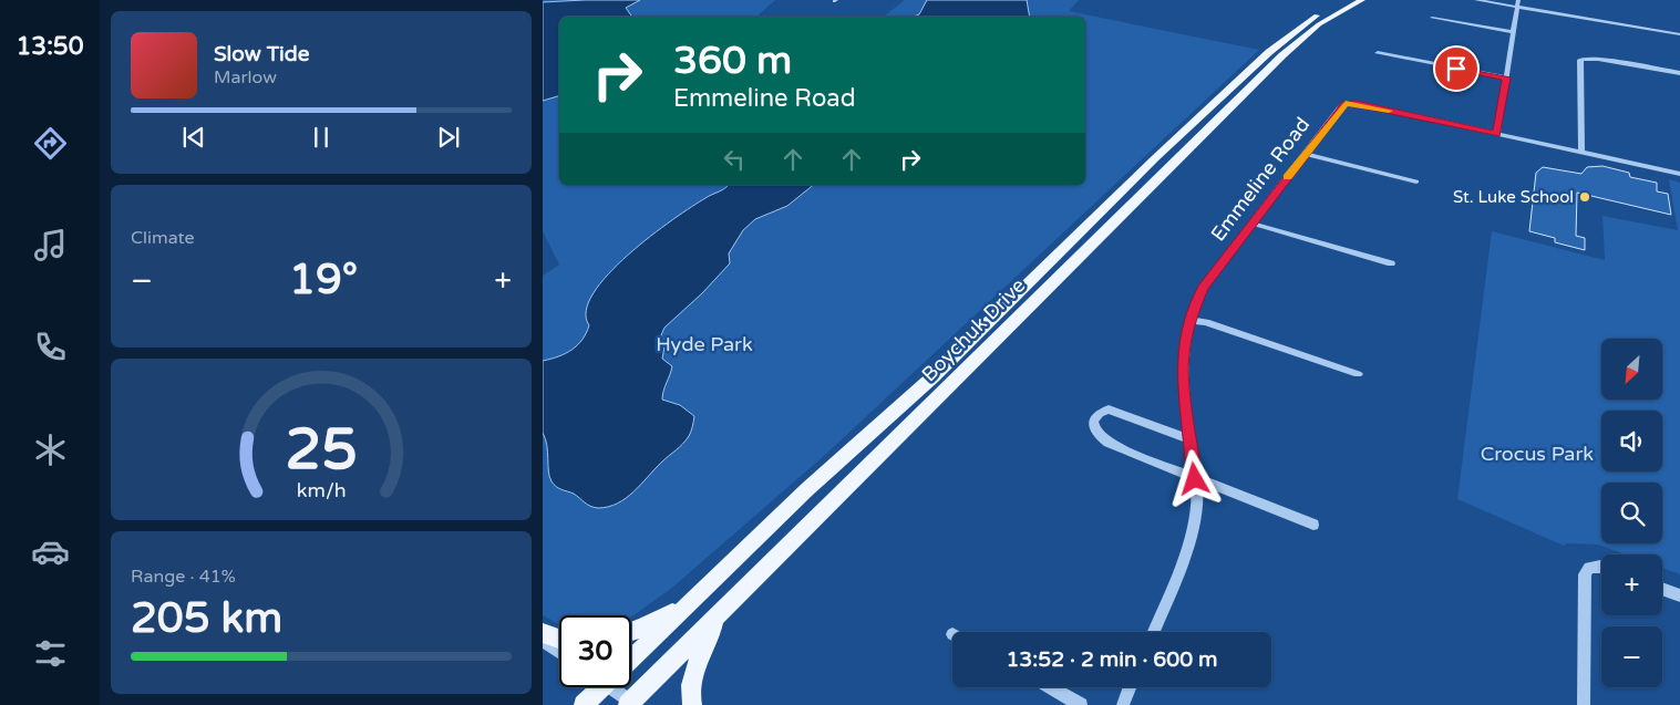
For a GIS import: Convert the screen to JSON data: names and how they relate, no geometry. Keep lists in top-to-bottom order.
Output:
{
  "streets": {
    "main road": ["Boychuk Drive"],
    "street": ["Emmeline Road"]
  },
  "parks": ["Hyde Park", "Crocus Park"],
  "places": ["St. Luke School"],
  "north": "bottom left",
  "page": {
    "tabs": "13:50",
    "turn": ["360 m", "Emmeline Road"],
    "song": ["Slow Tide", "Marlow"],
    "tile": [
      "Climate",
      ["Range · 41%", "205 km"]
    ],
    "heat": ["−", "19°", "+"],
    "map_buttons": ["+", "−"],
    "limit": "30",
    "trip": "13:52 · 2 min · 600 m",
    "gauge": ["25", "km/h"]
  }
}
